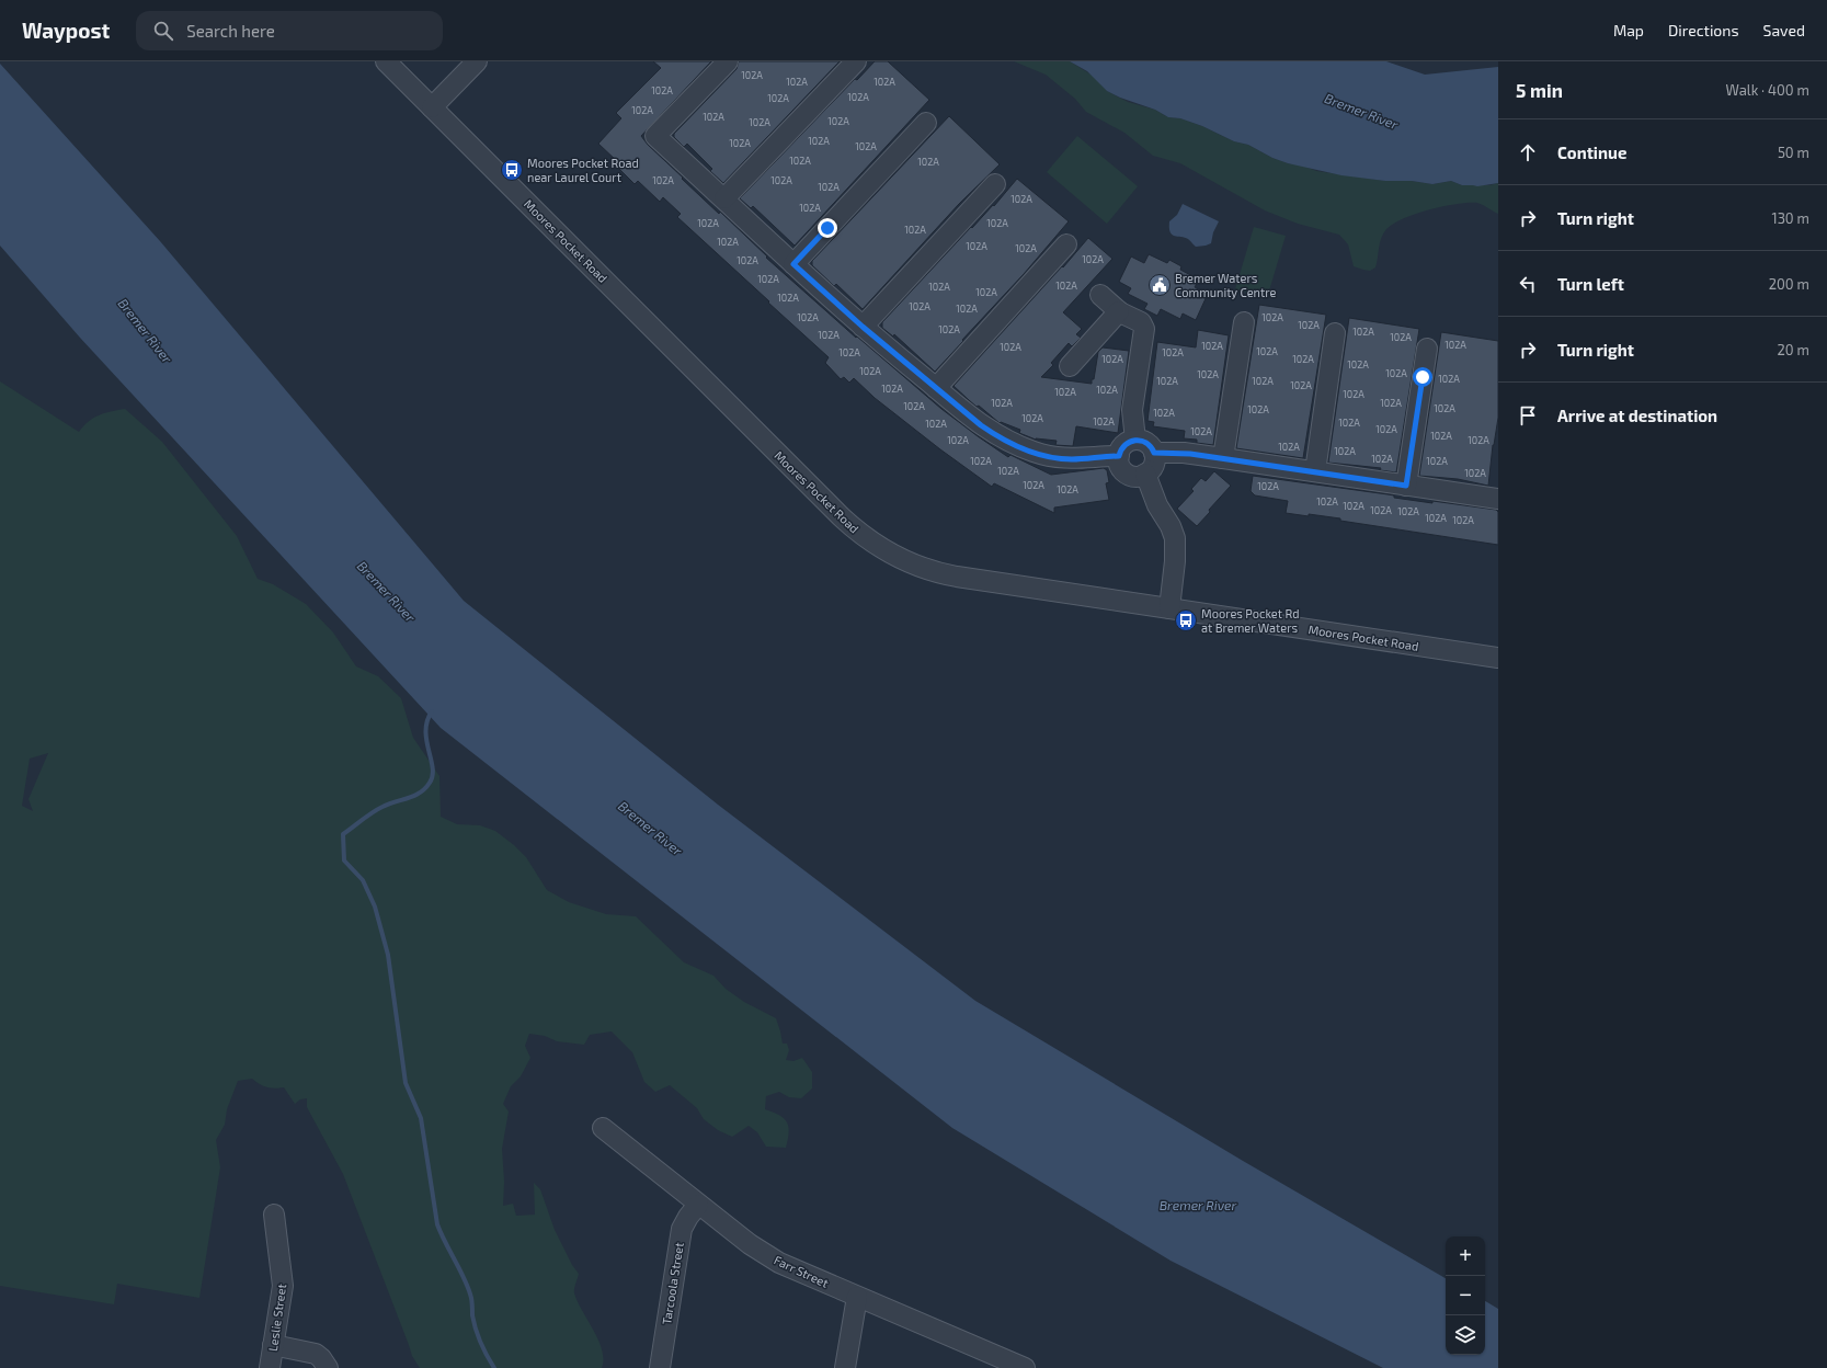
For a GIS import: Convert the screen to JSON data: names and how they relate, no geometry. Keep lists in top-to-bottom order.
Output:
{
  "streets": {
    "street": [
      "Moores Pocket Road",
      "Farr Street",
      "Tarcoola Street",
      "Leslie Street"
    ]
  },
  "crossings": [
    ["Farr Street", "Tarcoola Street"]
  ],
  "water": ["Bremer River"],
  "places": {
    "bus stop": ["Moores Pocket Road near Laurel Court", "Moores Pocket Rd at Bremer Waters"],
    "public building": ["Bremer Waters Community Centre"]
  },
  "house_numbers": [
    "102A",
    "102A",
    "102A",
    "102A",
    "102A",
    "102A",
    "102A",
    "102A",
    "102A",
    "102A",
    "102A",
    "102A",
    "102A",
    "102A",
    "102A",
    "102A",
    "102A",
    "102A",
    "102A",
    "102A",
    "102A",
    "102A",
    "102A",
    "102A",
    "102A",
    "102A",
    "102A",
    "102A",
    "102A",
    "102A",
    "102A",
    "102A",
    "102A",
    "102A",
    "102A",
    "102A",
    "102A",
    "102A",
    "102A",
    "102A",
    "102A",
    "102A",
    "102A",
    "102A",
    "102A",
    "102A",
    "102A",
    "102A",
    "102A",
    "102A",
    "102A",
    "102A",
    "102A",
    "102A",
    "102A",
    "102A",
    "102A",
    "102A",
    "102A",
    "102A",
    "102A",
    "102A",
    "102A",
    "102A",
    "102A",
    "102A",
    "102A",
    "102A",
    "102A",
    "102A",
    "102A",
    "102A",
    "102A",
    "102A",
    "102A",
    "102A",
    "102A",
    "102A",
    "102A",
    "102A",
    "102A",
    "102A",
    "102A",
    "102A",
    "102A",
    "102A",
    "102A",
    "102A",
    "102A",
    "102A",
    "102A",
    "102A",
    "102A"
  ],
  "page": {
    "header": "Waypost",
    "search": "Search here",
    "nav": ["Map", "Directions", "Saved"],
    "heading": ["5 min", "Walk · 400 m"],
    "list": [
      ["Continue", "50 m"],
      ["Turn right", "130 m"],
      ["Turn left", "200 m"],
      ["Turn right", "20 m"],
      "Arrive at destination"
    ],
    "map_buttons": ["+", "−"]
  }
}
